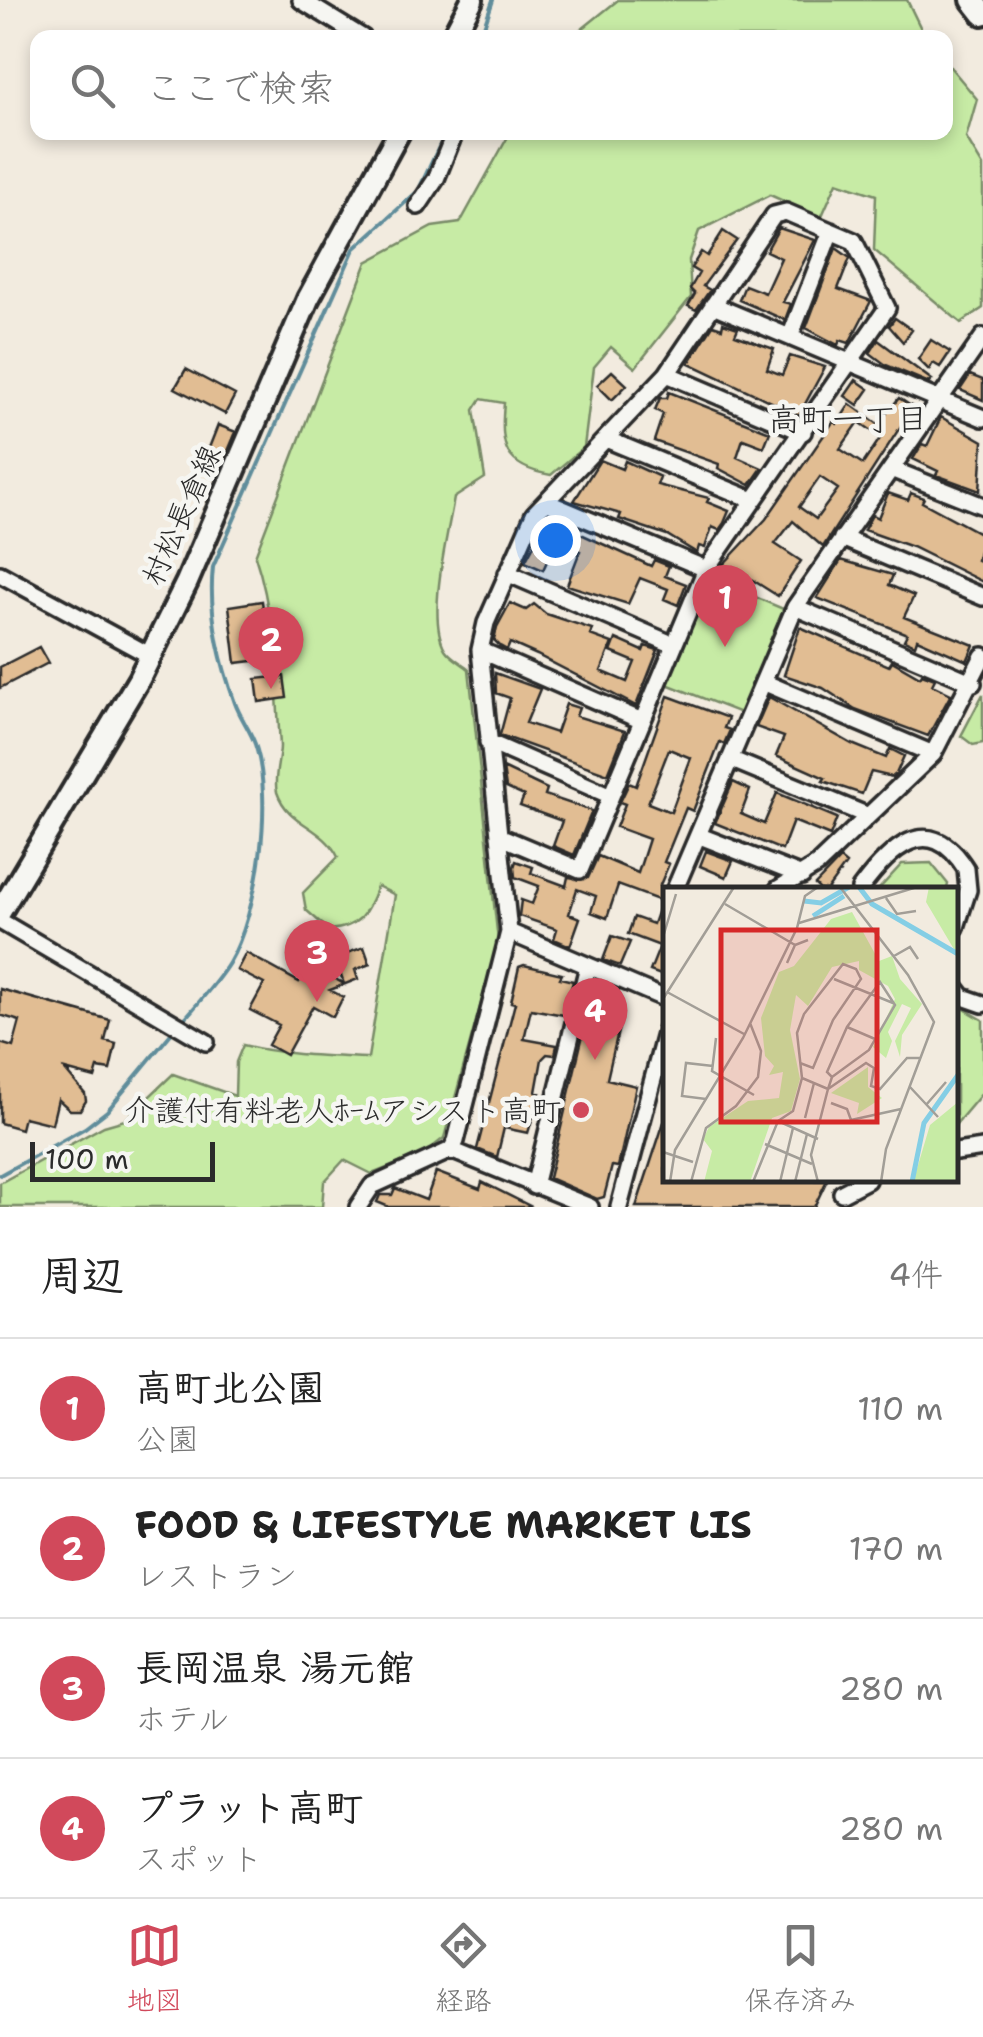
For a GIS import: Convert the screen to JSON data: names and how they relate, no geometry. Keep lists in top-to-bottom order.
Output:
{
  "streets": {
    "main road": ["村松長倉線"]
  },
  "districts": ["高町一丁目"],
  "places": ["介護付有料老人ﾎｰﾑアシスト高町"],
  "scale_bar": "100 m",
  "page": {
    "search": "ここで検索",
    "pins": [
      "1",
      "2",
      "3",
      "4"
    ],
    "scale": "100 m",
    "heading": ["周辺", "4件"],
    "list": [
      {
        "mark": "1",
        "name": "高町北公園",
        "note": "公園",
        "value": "110 m"
      },
      {
        "mark": "2",
        "name": "FOOD & LIFESTYLE MARKET LIS",
        "note": "レストラン",
        "value": "170 m"
      },
      {
        "mark": "3",
        "name": "長岡温泉 湯元館",
        "note": "ホテル",
        "value": "280 m"
      },
      {
        "mark": "4",
        "name": "プラット高町",
        "note": "スポット",
        "value": "280 m"
      }
    ],
    "nav": ["地図", "経路", "保存済み"]
  }
}
